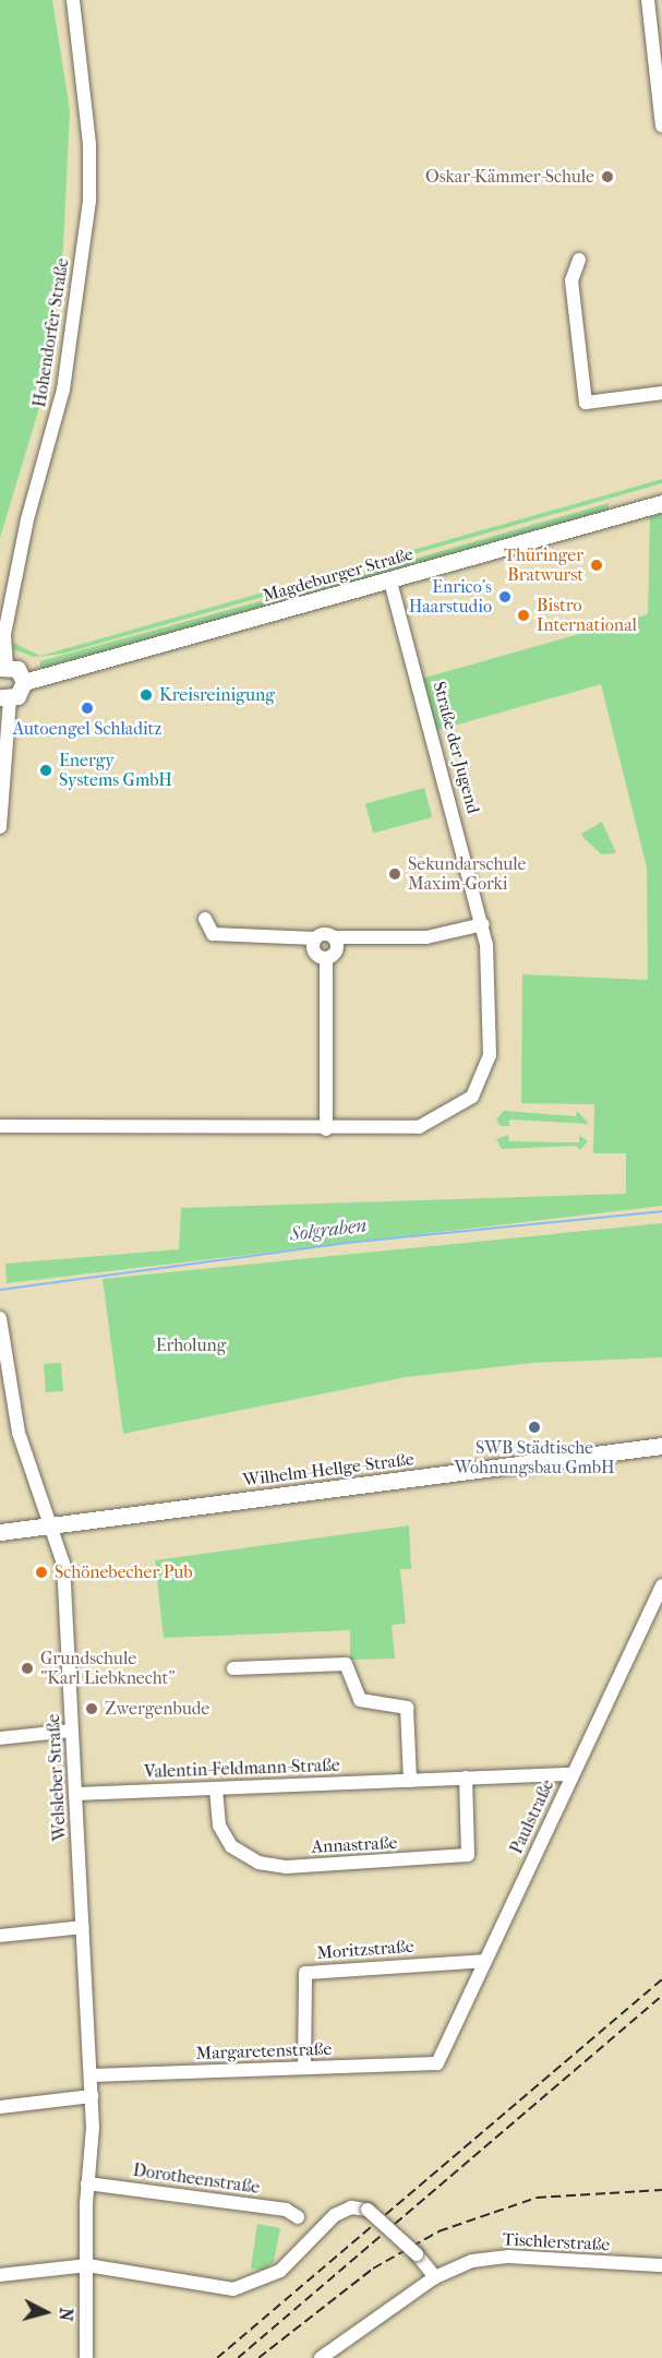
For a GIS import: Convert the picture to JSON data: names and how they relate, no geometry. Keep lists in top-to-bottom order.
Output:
{
  "streets": {
    "main road": ["Magdeburger Straße", "Wilhelm-Hellge-Straße"],
    "street": [
      "Hohendorfer Straße",
      "Straße der Jugend",
      "Valentin-Feldmann-Straße",
      "Welsleber Straße",
      "Paulstraße",
      "Annastraße",
      "Moritzstraße",
      "Margaretenstraße",
      "Dorotheenstraße",
      "Tischlerstraße"
    ]
  },
  "crossings": [
    ["Magdeburger Straße", "Straße der Jugend"],
    ["Wilhelm-Hellge-Straße", "Welsleber Straße"],
    ["Valentin-Feldmann-Straße", "Welsleber Straße"],
    ["Valentin-Feldmann-Straße", "Paulstraße"],
    ["Valentin-Feldmann-Straße", "Annastraße"],
    ["Welsleber Straße", "Margaretenstraße"],
    ["Welsleber Straße", "Dorotheenstraße"],
    ["Paulstraße", "Moritzstraße"],
    ["Paulstraße", "Margaretenstraße"],
    ["Moritzstraße", "Margaretenstraße"]
  ],
  "water": ["Solgraben"],
  "parks": ["Erholung"],
  "places": [
    "Oskar-Kämmer-Schule",
    "Thüringer Bratwurst",
    "Enrico's Haarstudio",
    "Bistro International",
    "Kreisreinigung",
    "Autoengel Schladitz",
    "Energy Systems GmbH",
    "Sekundarschule Maxim-Gorki",
    "SWB Städtische Wohnungsbau GmbH",
    "Schönebecher Pub",
    "Grundschule \"Karl Liebknecht\"",
    "Zwergenbude"
  ],
  "north": "right"
}
